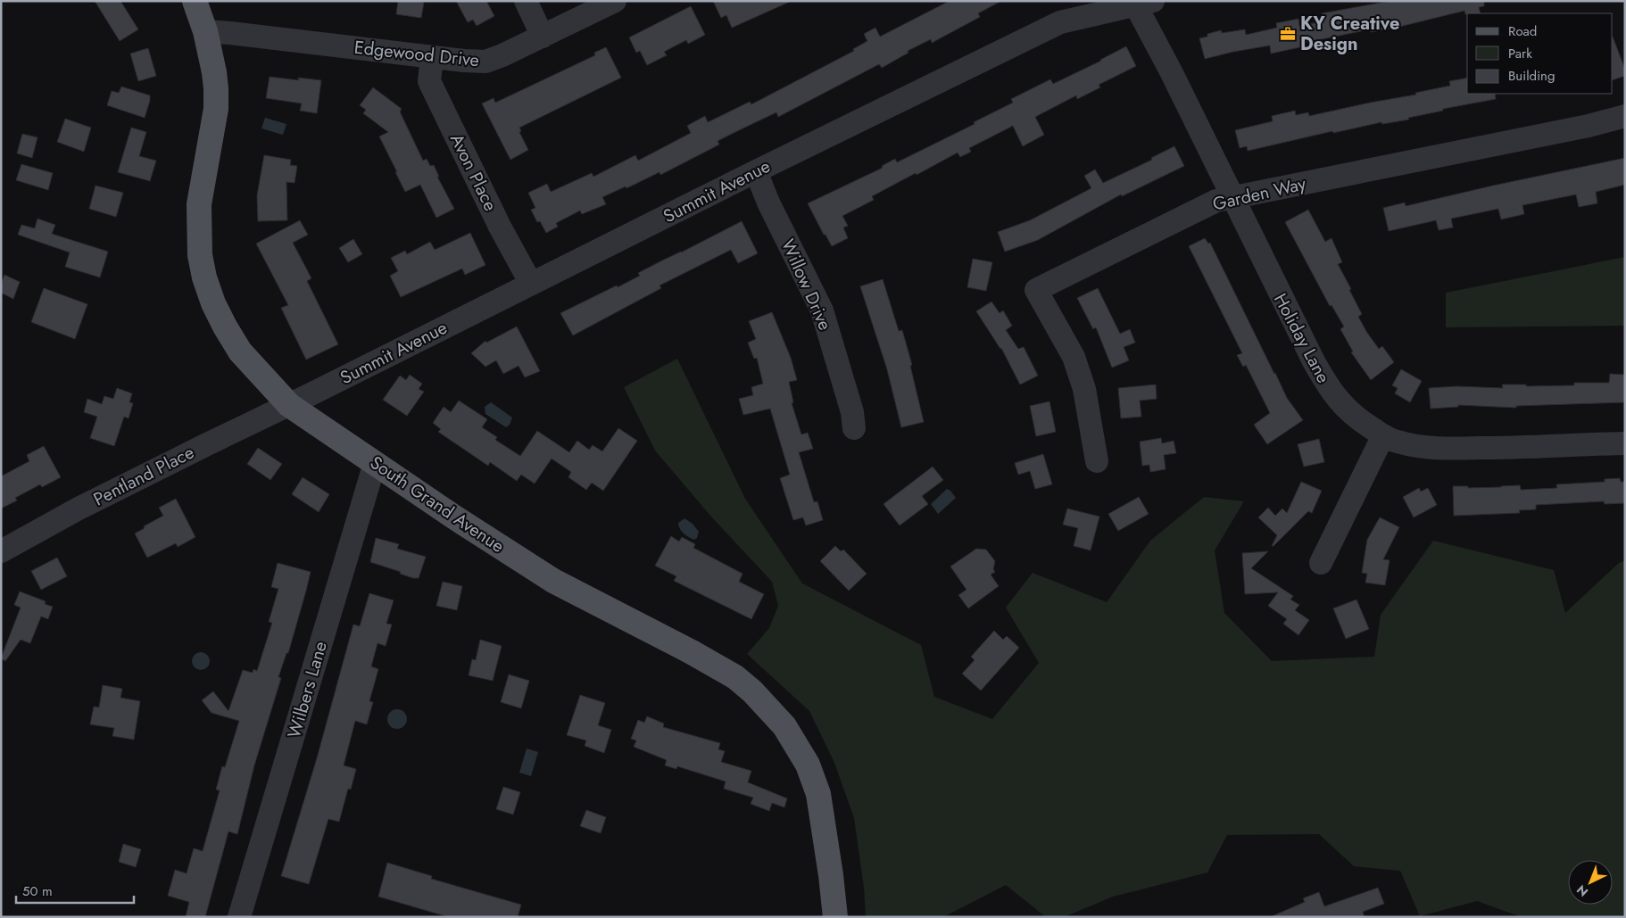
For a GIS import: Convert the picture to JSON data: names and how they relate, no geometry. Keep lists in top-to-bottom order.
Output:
{
  "streets": {
    "main road": ["South Grand Avenue"],
    "street": [
      "Edgewood Drive",
      "Avon Place",
      "Summit Avenue",
      "Garden Way",
      "Willow Drive",
      "Holiday Lane",
      "Pentland Place",
      "Wilbers Lane"
    ]
  },
  "crossings": [
    ["Edgewood Drive", "Avon Place"],
    ["Edgewood Drive", "South Grand Avenue"],
    ["Avon Place", "Summit Avenue"],
    ["Summit Avenue", "Willow Drive"],
    ["Summit Avenue", "Holiday Lane"],
    ["Summit Avenue", "Pentland Place"],
    ["Summit Avenue", "South Grand Avenue"],
    ["Garden Way", "Holiday Lane"],
    ["Pentland Place", "South Grand Avenue"],
    ["South Grand Avenue", "Wilbers Lane"]
  ],
  "places": {
    "office": ["KY Creative Design"]
  },
  "legend": ["Road", "Park", "Building"],
  "scale_bar": "50 m",
  "north": "bottom left"
}
